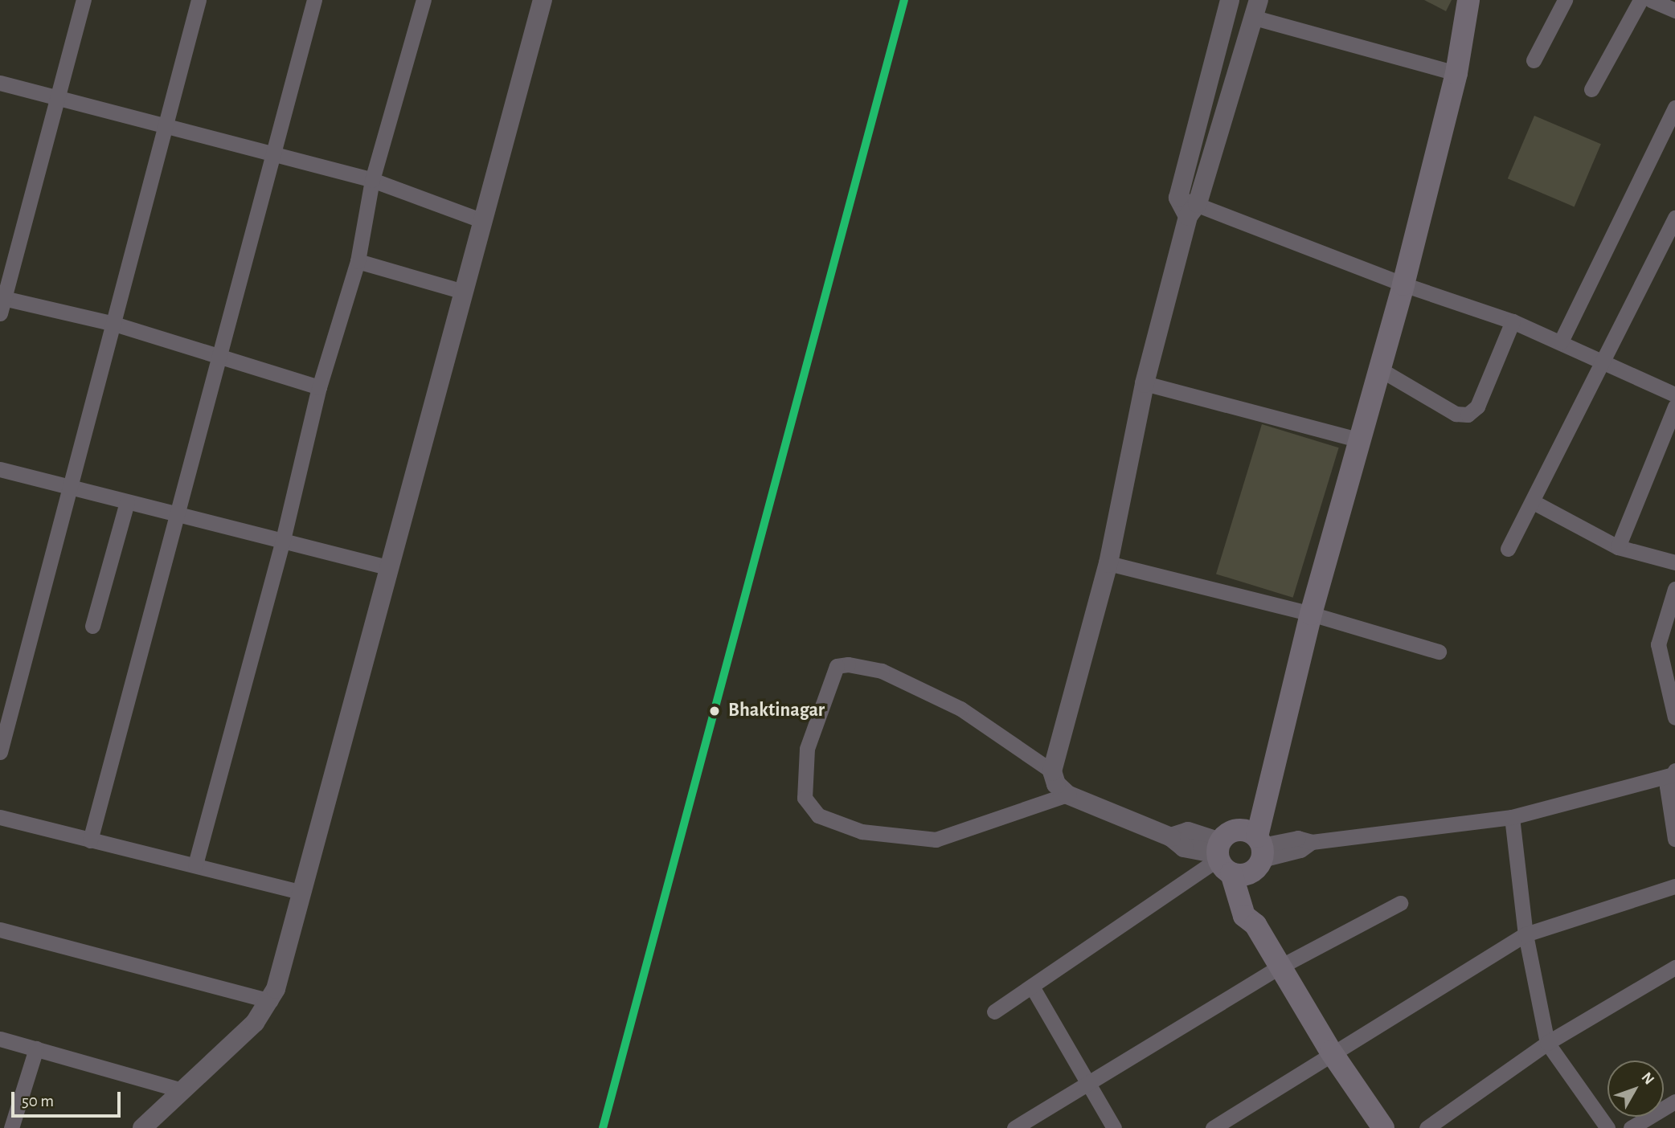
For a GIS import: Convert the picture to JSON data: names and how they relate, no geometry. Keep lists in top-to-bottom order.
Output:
{
  "places": ["Bhaktinagar"],
  "scale_bar": "50 m",
  "north": "top right"
}
